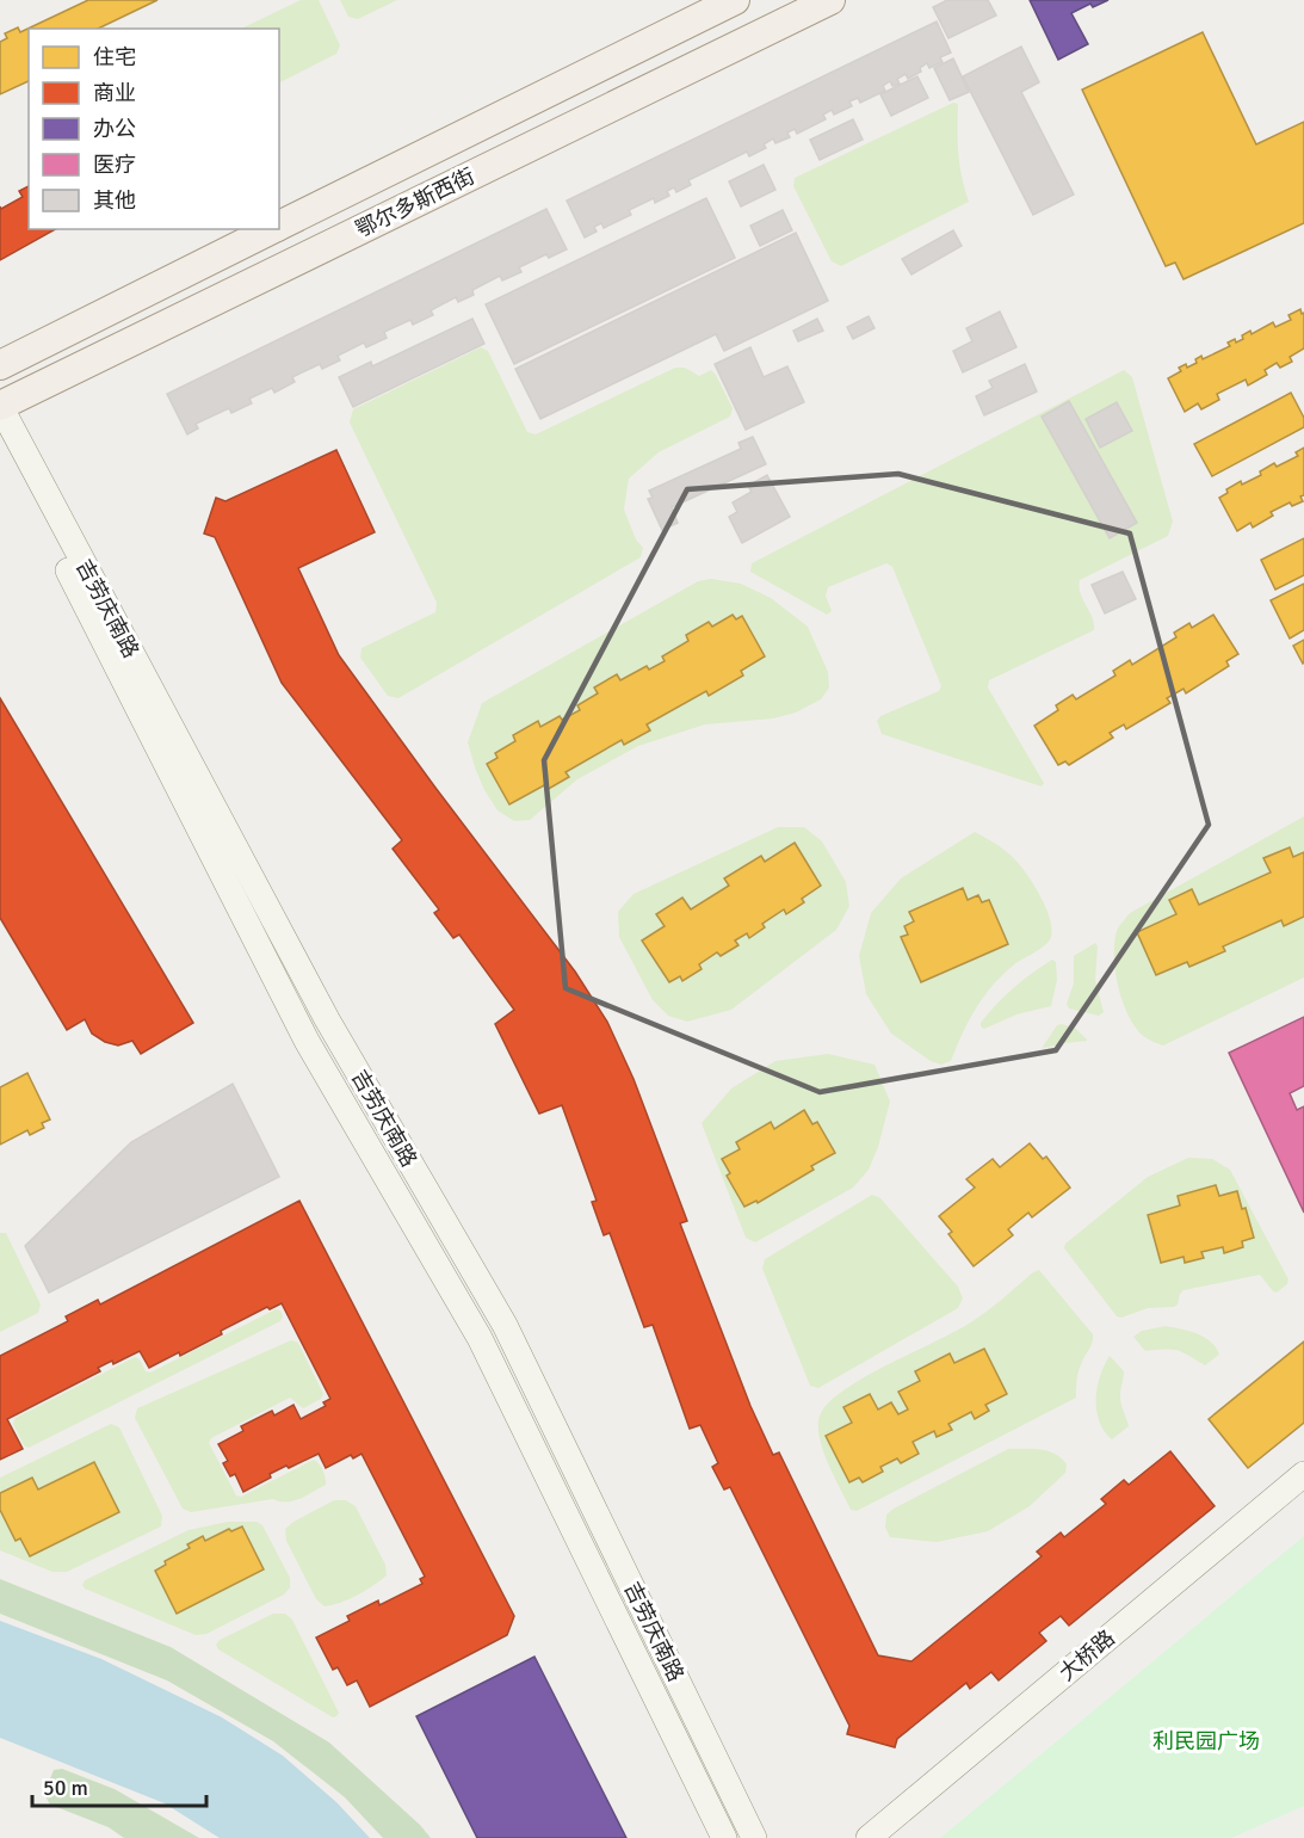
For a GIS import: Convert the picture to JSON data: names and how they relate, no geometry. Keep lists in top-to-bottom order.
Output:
{
  "streets": {
    "main road": ["鄂尔多斯西街", "吉劳庆南路", "大桥路"]
  },
  "crossings": [
    ["鄂尔多斯西街", "吉劳庆南路"]
  ],
  "parks": ["利民园广场"],
  "legend": [
    "住宅",
    "商业",
    "办公",
    "医疗",
    "其他"
  ],
  "scale_bar": "50 m"
}
